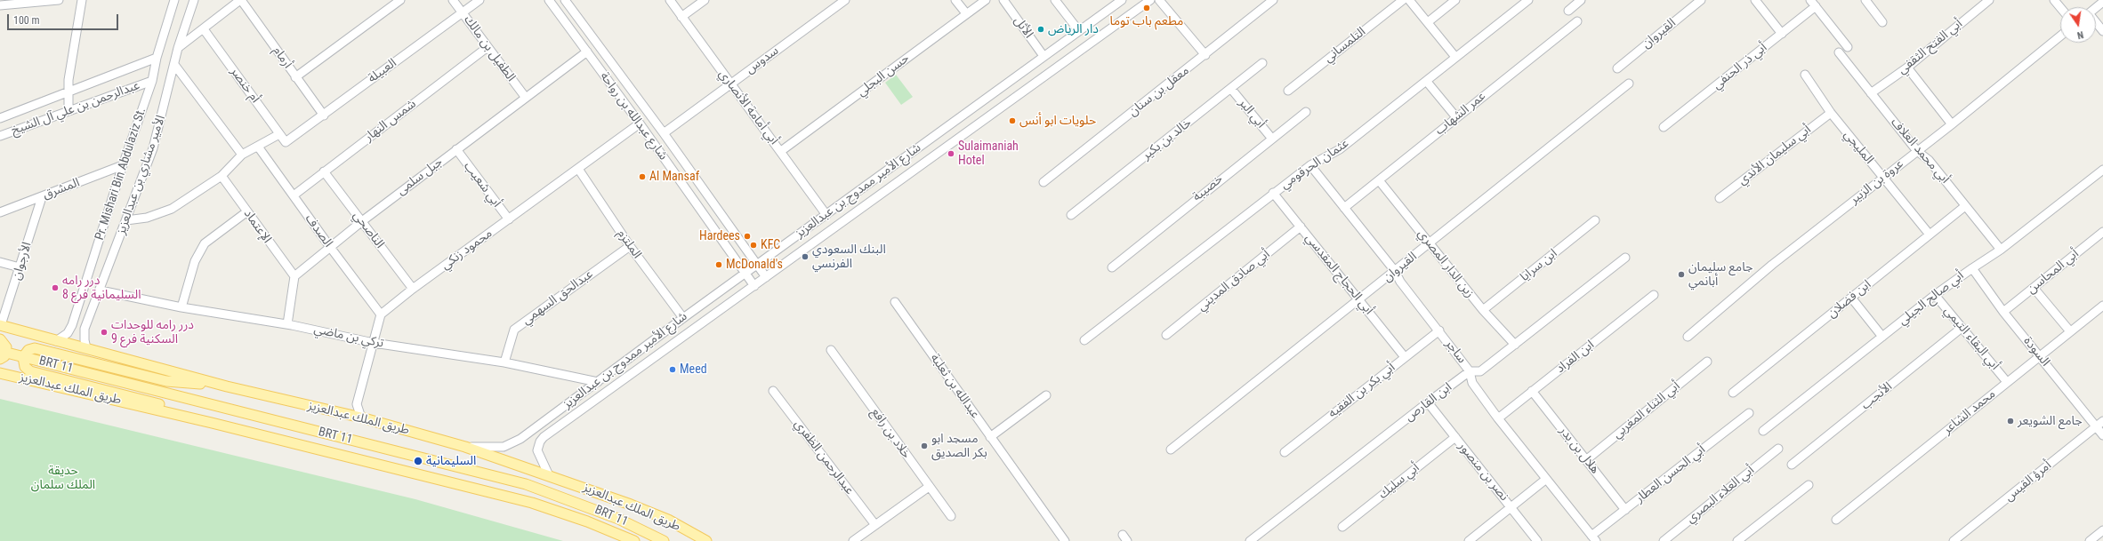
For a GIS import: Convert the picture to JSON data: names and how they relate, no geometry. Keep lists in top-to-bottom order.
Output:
{
  "streets": {
    "main road": ["BRT 11", "طريق الملك عبدالعزيز"],
    "street": [
      "الأثل",
      "القيروان",
      "التلمساني",
      "أبي الفتح الثقفي",
      "الطفيل بن مالك",
      "أرمام",
      "سدوس",
      "أبي ذر الحنفي",
      "العبيلة",
      "حسن البجلي",
      "أم خنصر",
      "معقل بن سنان",
      "أبي أمامة الأنصاري",
      "عبدالرحمن بن علي آل الشيخ",
      "أبي البر",
      "عمر الشهاب",
      "شارع عبدالله بن رواحة",
      "شمس النهار",
      "خالد بن بكير",
      "المليجي",
      "أبي محمد العلاف",
      "أبي سليمان الأندي",
      "عثمان الحرقومي",
      "Pr. Mishari Bin Abdulaziz St.",
      "الأمير مشاري بن عبدالعزيز",
      "جبل سلمى",
      "عروة بن الزبير",
      "أبي شعيب",
      "خصيبة",
      "المشرق",
      "شارع الأمير ممدوح بن عبدالعزيز",
      "الإعتماد",
      "الناصحي",
      "الصدف",
      "الملتزم",
      "محمود زنكي",
      "الأرجوان",
      "زين الدار المصري",
      "ابن سرايا",
      "أبي المحاسن",
      "أبي الحجاج المقدسي",
      "أبي صادق المديني",
      "عبدالحق السهمي",
      "أبي صالح الجيلي",
      "ابن فضلان",
      "تركي بن ماضي",
      "أبي البقاء التيمي",
      "ساجر",
      "السودة",
      "ابن الفراد",
      "عبدالله بن ثعلبة",
      "أبي بكر بن الفقيه",
      "الأنجب",
      "ابن القارص",
      "أبي الثناء المغربي",
      "محمد الشاعر",
      "خلاد بن رافع",
      "هلال بن بدر",
      "عبدالرحمن الظفري",
      "نصر بن منصور",
      "أبي الحسن العطار",
      "أبي سليك",
      "أمرؤ القيس",
      "أبي العلاء البصري"
    ]
  },
  "crossings": [
    ["الأثل", "شارع الأمير ممدوح بن عبدالعزيز"],
    ["القيروان", "زين الدار المصري"],
    ["القيروان", "أبي الحجاج المقدسي"],
    ["القيروان", "ساجر"],
    ["أبي الفتح الثقفي", "أبي محمد العلاف"],
    ["الطفيل بن مالك", "العبيلة"],
    ["الطفيل بن مالك", "شمس النهار"],
    ["الطفيل بن مالك", "جبل سلمى"],
    ["أرمام", "العبيلة"],
    ["سدوس", "أبي أمامة الأنصاري"],
    ["سدوس", "شارع عبدالله بن رواحة"],
    ["العبيلة", "أم خنصر"],
    ["حسن البجلي", "أبي أمامة الأنصاري"],
    ["أبي أمامة الأنصاري", "شارع الأمير ممدوح بن عبدالعزيز"],
    ["عبدالرحمن بن علي آل الشيخ", "Pr. Mishari Bin Abdulaziz St."],
    ["أبي البر", "خالد بن بكير"],
    ["أبي البر", "خصيبة"],
    ["عمر الشهاب", "زين الدار المصري"],
    ["عمر الشهاب", "ساجر"],
    ["شارع عبدالله بن رواحة", "جبل سلمى"],
    ["شارع عبدالله بن رواحة", "شارع الأمير ممدوح بن عبدالعزيز"],
    ["شارع عبدالله بن رواحة", "محمود زنكي"],
    ["شمس النهار", "الناصحي"],
    ["شمس النهار", "الصدف"],
    ["المليجي", "أبي سليمان الأندي"],
    ["المليجي", "عروة بن الزبير"],
    ["المليجي", "ابن فضلان"],
    ["أبي محمد العلاف", "عروة بن الزبير"],
    ["أبي محمد العلاف", "أبي صالح الجيلي"],
    ["أبي محمد العلاف", "ابن فضلان"],
    ["عثمان الحرقومي", "أبي الحجاج المقدسي"],
    ["عثمان الحرقومي", "ساجر"],
    ["Pr. Mishari Bin Abdulaziz St.", "المشرق"],
    ["Pr. Mishari Bin Abdulaziz St.", "طريق الملك عبدالعزيز"],
    ["الأمير مشاري بن عبدالعزيز", "تركي بن ماضي"],
    ["الأمير مشاري بن عبدالعزيز", "طريق الملك عبدالعزيز"],
    ["جبل سلمى", "أبي شعيب"],
    ["جبل سلمى", "الإعتماد"],
    ["جبل سلمى", "الناصحي"],
    ["جبل سلمى", "الصدف"],
    ["أبي شعيب", "محمود زنكي"],
    ["المشرق", "الأرجوان"],
    ["شارع الأمير ممدوح بن عبدالعزيز", "الملتزم"],
    ["شارع الأمير ممدوح بن عبدالعزيز", "تركي بن ماضي"],
    ["شارع الأمير ممدوح بن عبدالعزيز", "طريق الملك عبدالعزيز"],
    ["الناصحي", "محمود زنكي"],
    ["الصدف", "محمود زنكي"],
    ["الملتزم", "محمود زنكي"],
    ["الملتزم", "عبدالحق السهمي"],
    ["الأرجوان", "طريق الملك عبدالعزيز"],
    ["زين الدار المصري", "ابن سرايا"],
    ["زين الدار المصري", "ابن القارص"],
    ["أبي المحاسن", "السودة"],
    ["أبي الحجاج المقدسي", "أبي صادق المديني"],
    ["أبي الحجاج المقدسي", "أبي بكر بن الفقيه"],
    ["عبدالحق السهمي", "تركي بن ماضي"],
    ["أبي صالح الجيلي", "أبي البقاء التيمي"],
    ["أبي صالح الجيلي", "السودة"],
    ["أبي البقاء التيمي", "الأنجب"],
    ["أبي البقاء التيمي", "محمد الشاعر"],
    ["ساجر", "ابن الفراد"],
    ["ساجر", "أبي بكر بن الفقيه"],
    ["ساجر", "ابن القارص"],
    ["ساجر", "أبي الحسن العطار"],
    ["السودة", "محمد الشاعر"],
    ["السودة", "أمرؤ القيس"],
    ["ابن الفراد", "هلال بن بدر"],
    ["ابن القارص", "نصر بن منصور"],
    ["أبي الثناء المغربي", "هلال بن بدر"],
    ["هلال بن بدر", "أبي الحسن العطار"],
    ["نصر بن منصور", "أبي سليك"]
  ],
  "parks": ["حديقة الملك سلمان"],
  "places": [
    "مطعم باب توما",
    "دار الرياض",
    "حلويات ابو أنس",
    "Sulaimaniah Hotel",
    "Al Mansaf",
    "Hardees",
    "KFC",
    "البنك السعودي الفرنسي",
    "McDonald's",
    "جامع سليمان أبانمي",
    "درر رامه السليمانية فرع 8",
    "درر رامه للوحدات السكنية فرع 9",
    "Meed",
    "جامع الشويعر",
    "مسجد ابو بكر الصديق",
    "السليمانية"
  ],
  "scale_bar": "100 m",
  "north": "bottom"
}
